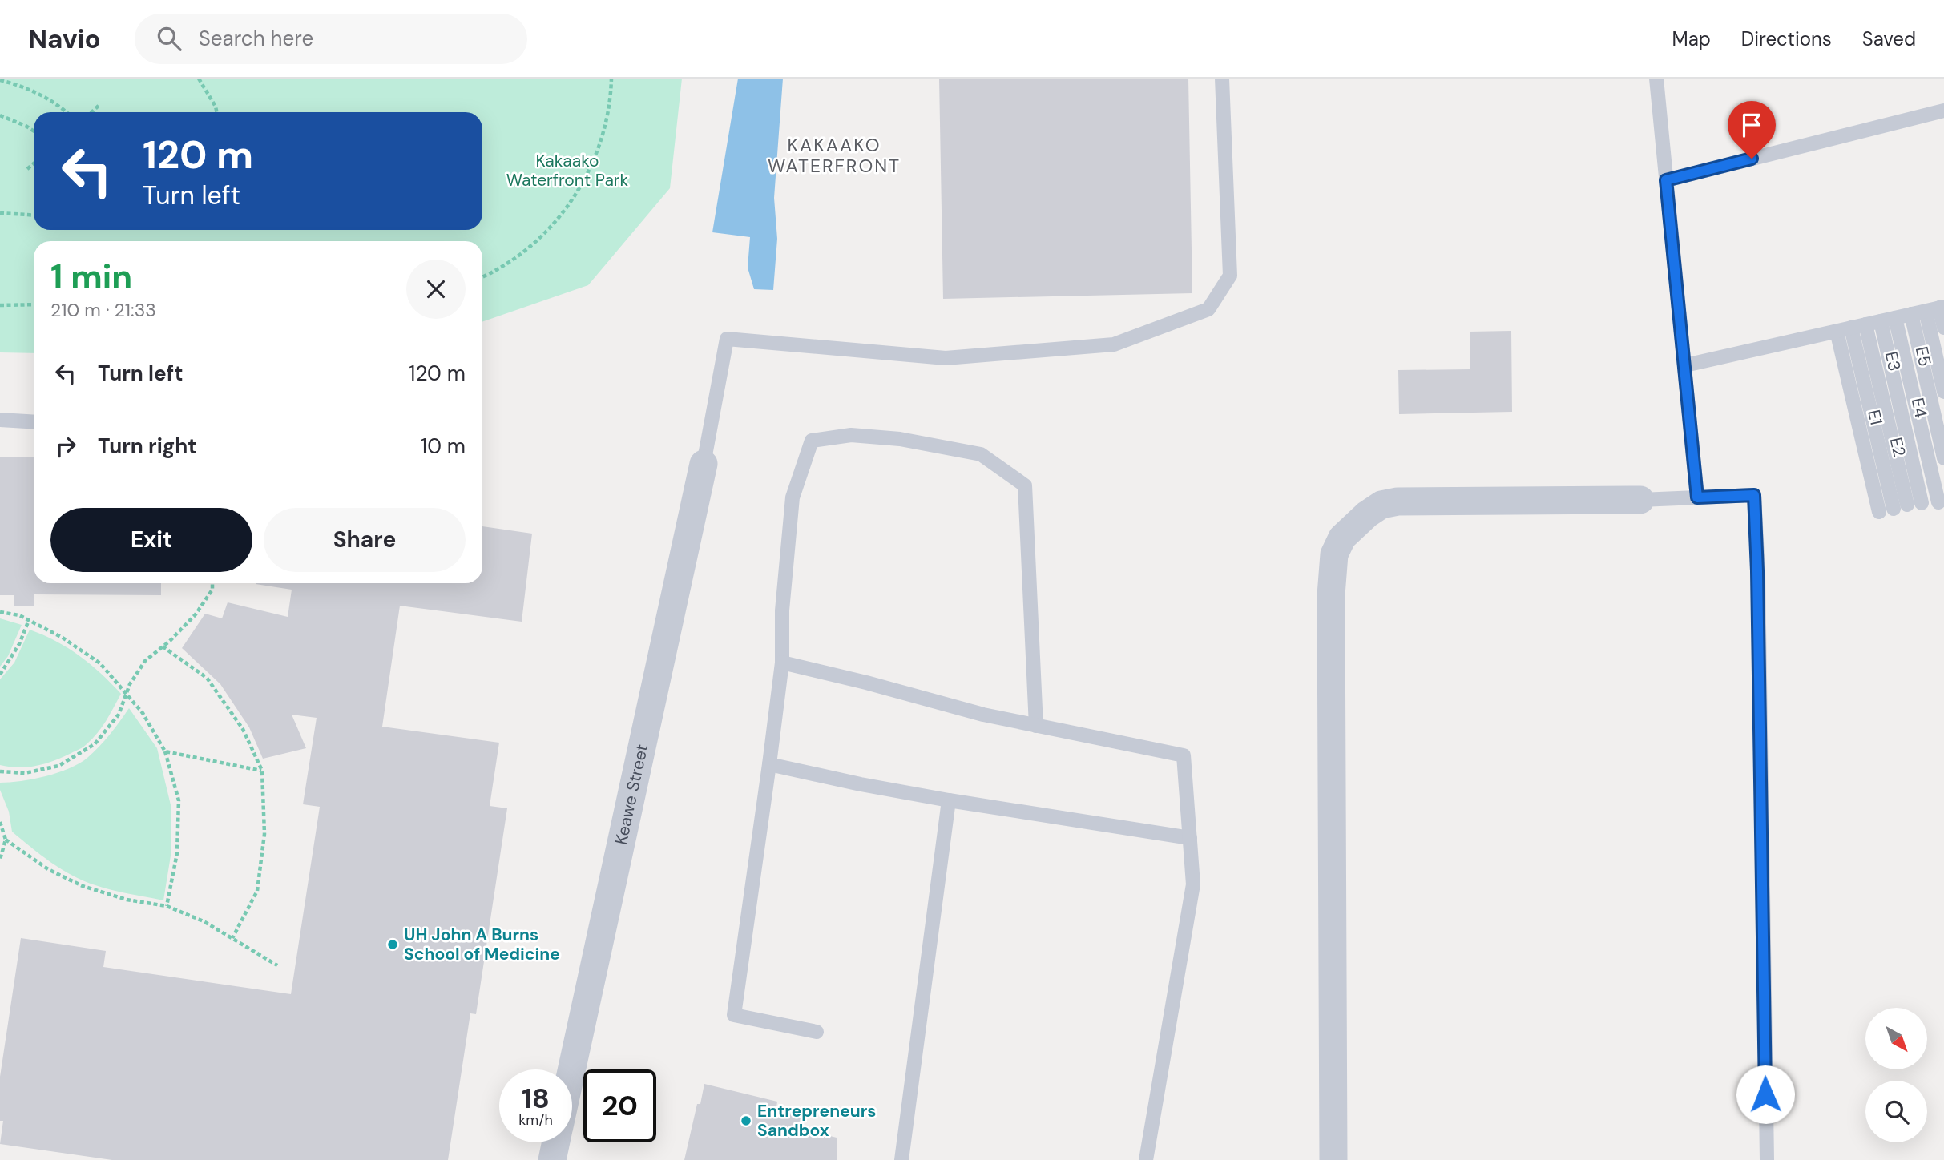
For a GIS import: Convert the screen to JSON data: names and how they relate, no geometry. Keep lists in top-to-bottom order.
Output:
{
  "streets": {
    "street": ["Keawe Street"],
    "lane": [
      "E5",
      "E3",
      "E4",
      "E1"
    ]
  },
  "crossings": [
    ["E5", "E4"]
  ],
  "districts": ["KAKAAKO WATERFRONT"],
  "parks": ["Kakaako Waterfront Park"],
  "places": ["UH John A Burns School of Medicine", "Entrepreneurs Sandbox"],
  "north": "bottom right",
  "page": {
    "header": "Navio",
    "search": "Search here",
    "nav": ["Map", "Directions", "Saved"],
    "turn": ["120 m", "Turn left"],
    "heading": ["1 min", "210 m · 21:33"],
    "list": [
      {
        "name": "Turn left",
        "value": "120 m"
      },
      {
        "name": "Turn right",
        "value": "10 m"
      }
    ],
    "buttons": ["Exit", "Share"],
    "speed": "18 km/h",
    "limit": "20"
  }
}
